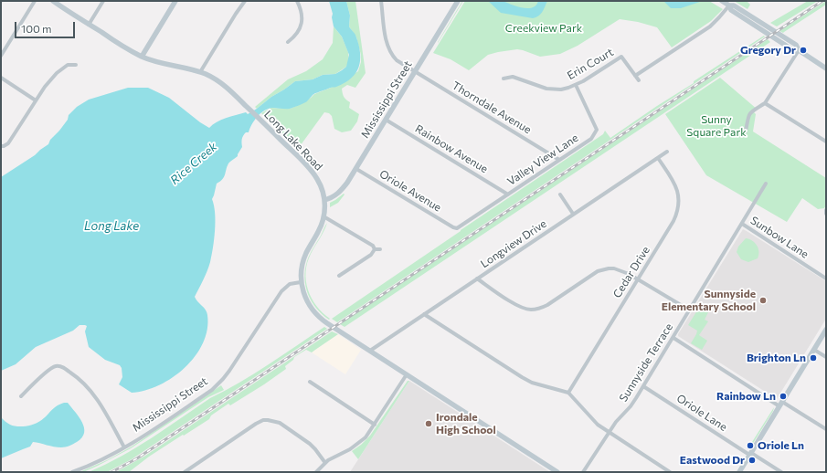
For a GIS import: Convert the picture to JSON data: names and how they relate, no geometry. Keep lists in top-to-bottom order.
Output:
{
  "streets": {
    "street": [
      "Erin Court",
      "Mississippi Street",
      "Thorndale Avenue",
      "Long Lake Road",
      "Rainbow Avenue",
      "Valley View Lane",
      "Oriole Avenue",
      "Sunbow Lane",
      "Longview Drive",
      "Cedar Drive",
      "Sunnyside Terrace",
      "Oriole Lane"
    ]
  },
  "crossings": [
    ["Erin Court", "Valley View Lane"],
    ["Mississippi Street", "Thorndale Avenue"],
    ["Mississippi Street", "Long Lake Road"],
    ["Mississippi Street", "Rainbow Avenue"],
    ["Mississippi Street", "Oriole Avenue"],
    ["Thorndale Avenue", "Valley View Lane"],
    ["Long Lake Road", "Longview Drive"],
    ["Rainbow Avenue", "Valley View Lane"],
    ["Valley View Lane", "Oriole Avenue"],
    ["Sunbow Lane", "Sunnyside Terrace"],
    ["Longview Drive", "Cedar Drive"],
    ["Sunnyside Terrace", "Oriole Lane"]
  ],
  "water": ["Rice Creek", "Long Lake"],
  "parks": ["Creekview Park", "Sunny Square Park"],
  "places": [
    "Gregory Dr",
    "Sunnyside Elementary School",
    "Brighton Ln",
    "Rainbow Ln",
    "Irondale High School",
    "Oriole Ln",
    "Eastwood Dr"
  ],
  "scale_bar": "100 m"
}
